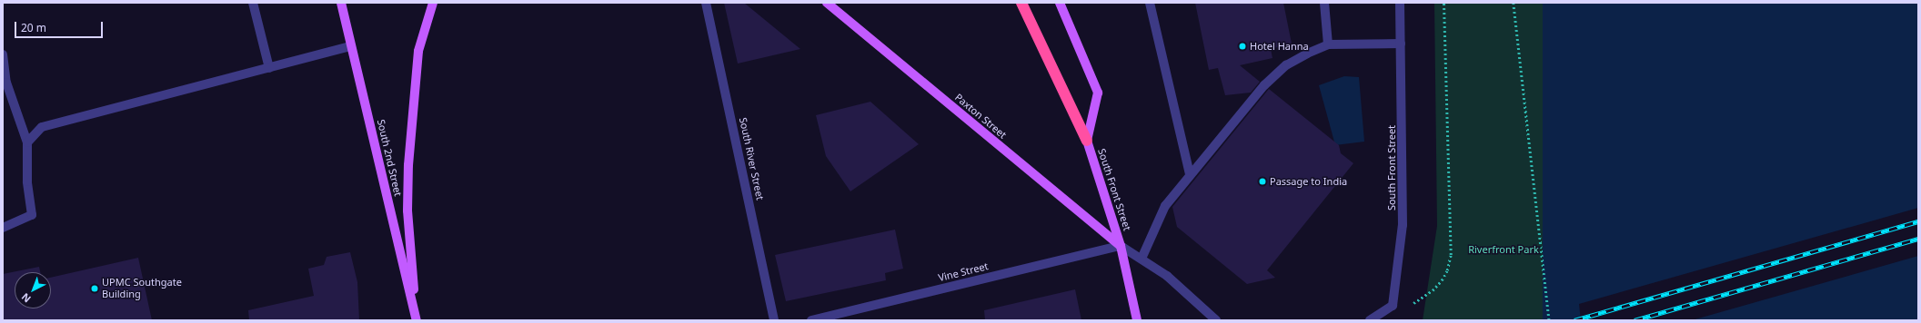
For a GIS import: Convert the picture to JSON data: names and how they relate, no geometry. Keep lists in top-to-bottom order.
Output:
{
  "streets": {
    "main road": ["Paxton Street", "South 2nd Street", "South Front Street"],
    "street": ["South River Street", "Vine Street"]
  },
  "crossings": [
    ["Paxton Street", "South Front Street"],
    ["Paxton Street", "Vine Street"],
    ["South Front Street", "Vine Street"]
  ],
  "parks": ["Riverfront Park"],
  "places": ["Hotel Hanna", "Passage to India", "UPMC Southgate Building"],
  "scale_bar": "20 m",
  "north": "bottom left"
}
